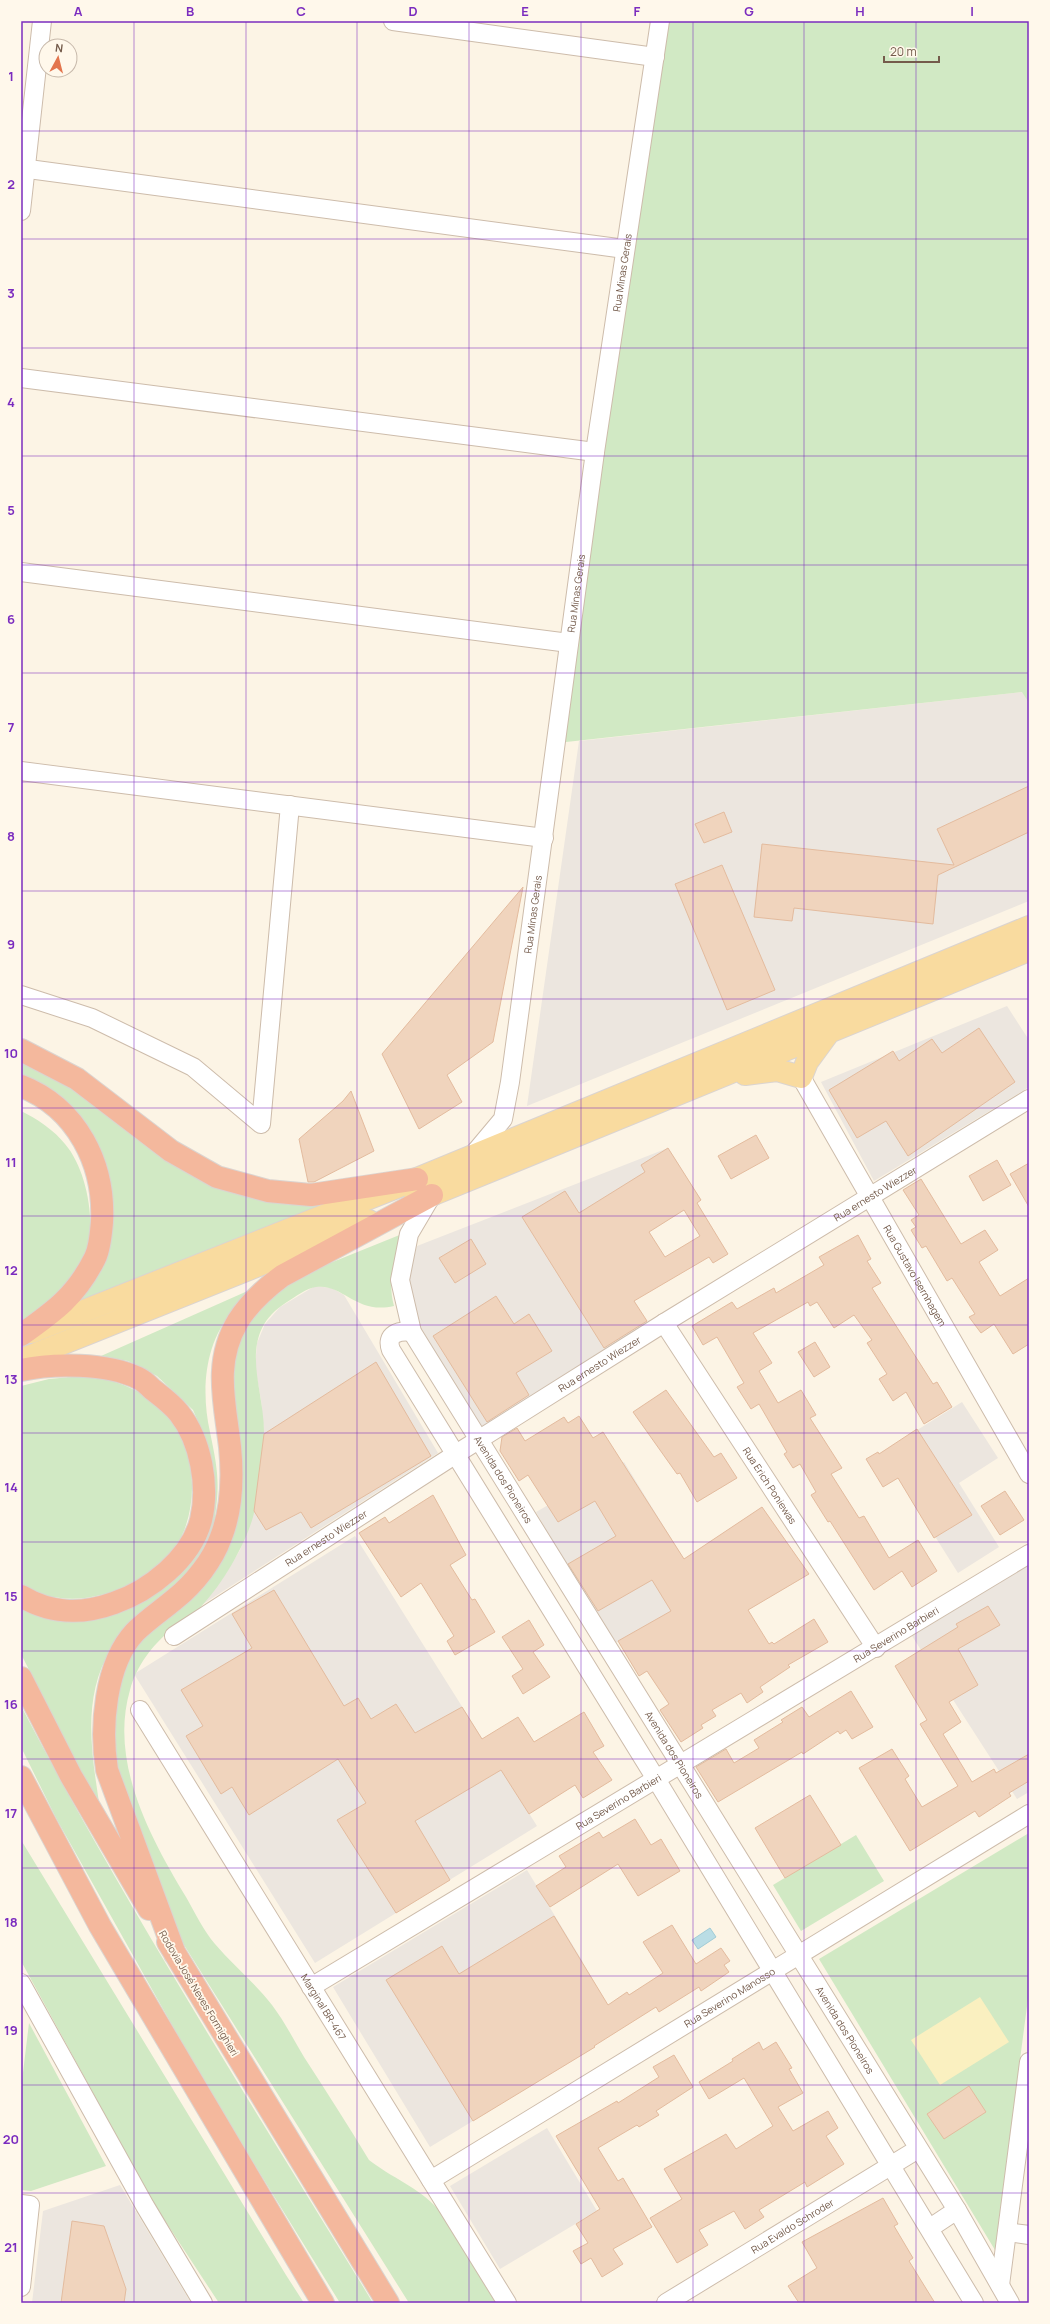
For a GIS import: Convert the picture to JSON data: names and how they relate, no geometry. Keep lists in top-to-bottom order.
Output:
{
  "streets": {
    "highway": ["Rodovia José Neves Formighieri"],
    "street": [
      "Rua Minas Gerais",
      "Rua ernesto Wiezzer",
      "Rua Gustavo Isernhagem",
      "Avenida dos Pioneiros",
      "Rua Erich Poniewas",
      "Rua Severino Barbieri",
      "Rua Severino Manosso",
      "Marginal BR-467",
      "Rua Evaldo Schroder"
    ]
  },
  "crossings": [
    ["Rua ernesto Wiezzer", "Rua Gustavo Isernhagem"],
    ["Rua ernesto Wiezzer", "Avenida dos Pioneiros"],
    ["Rua ernesto Wiezzer", "Rua Erich Poniewas"],
    ["Avenida dos Pioneiros", "Rua Severino Barbieri"],
    ["Avenida dos Pioneiros", "Rua Severino Manosso"],
    ["Avenida dos Pioneiros", "Rua Evaldo Schroder"],
    ["Rua Erich Poniewas", "Rua Severino Barbieri"],
    ["Rua Severino Barbieri", "Marginal BR-467"],
    ["Rua Severino Manosso", "Marginal BR-467"]
  ],
  "scale_bar": "20 m",
  "north": "top",
  "grid": {
    "columns": [
      "A",
      "B",
      "C",
      "D",
      "E",
      "F",
      "G",
      "H",
      "I"
    ],
    "rows": [
      "1",
      "2",
      "3",
      "4",
      "5",
      "6",
      "7",
      "8",
      "9",
      "10",
      "11",
      "12",
      "13",
      "14",
      "15",
      "16",
      "17",
      "18",
      "19",
      "20",
      "21"
    ]
  }
}
